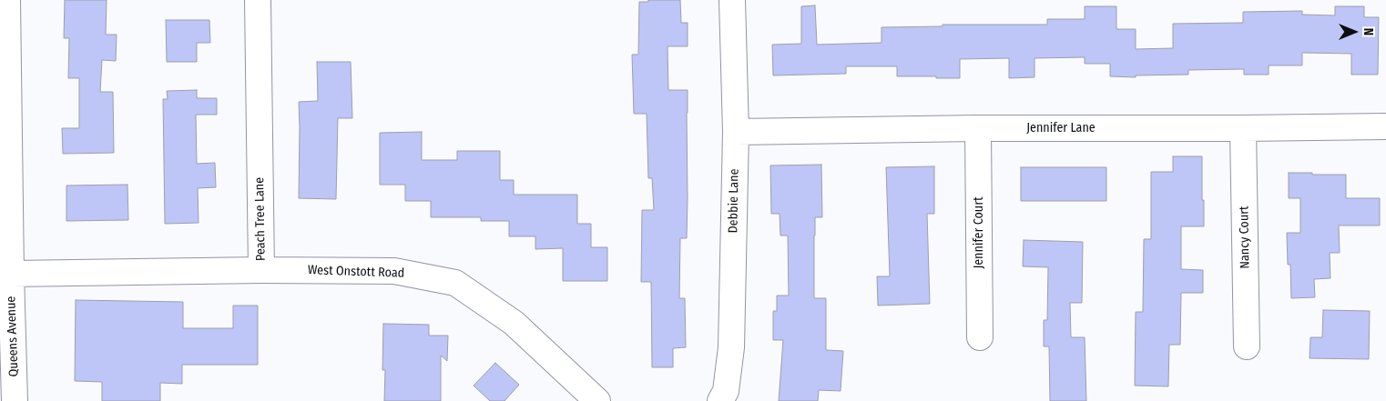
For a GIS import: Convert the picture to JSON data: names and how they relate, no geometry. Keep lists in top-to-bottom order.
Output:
{
  "streets": {
    "street": [
      "Jennifer Lane",
      "Debbie Lane",
      "Peach Tree Lane",
      "Jennifer Court",
      "Nancy Court",
      "West Onstott Road",
      "Queens Avenue"
    ]
  },
  "crossings": [
    ["Jennifer Lane", "Debbie Lane"],
    ["Jennifer Lane", "Jennifer Court"],
    ["Jennifer Lane", "Nancy Court"],
    ["Peach Tree Lane", "West Onstott Road"],
    ["Peach Tree Lane", "Queens Avenue"]
  ],
  "north": "right"
}
